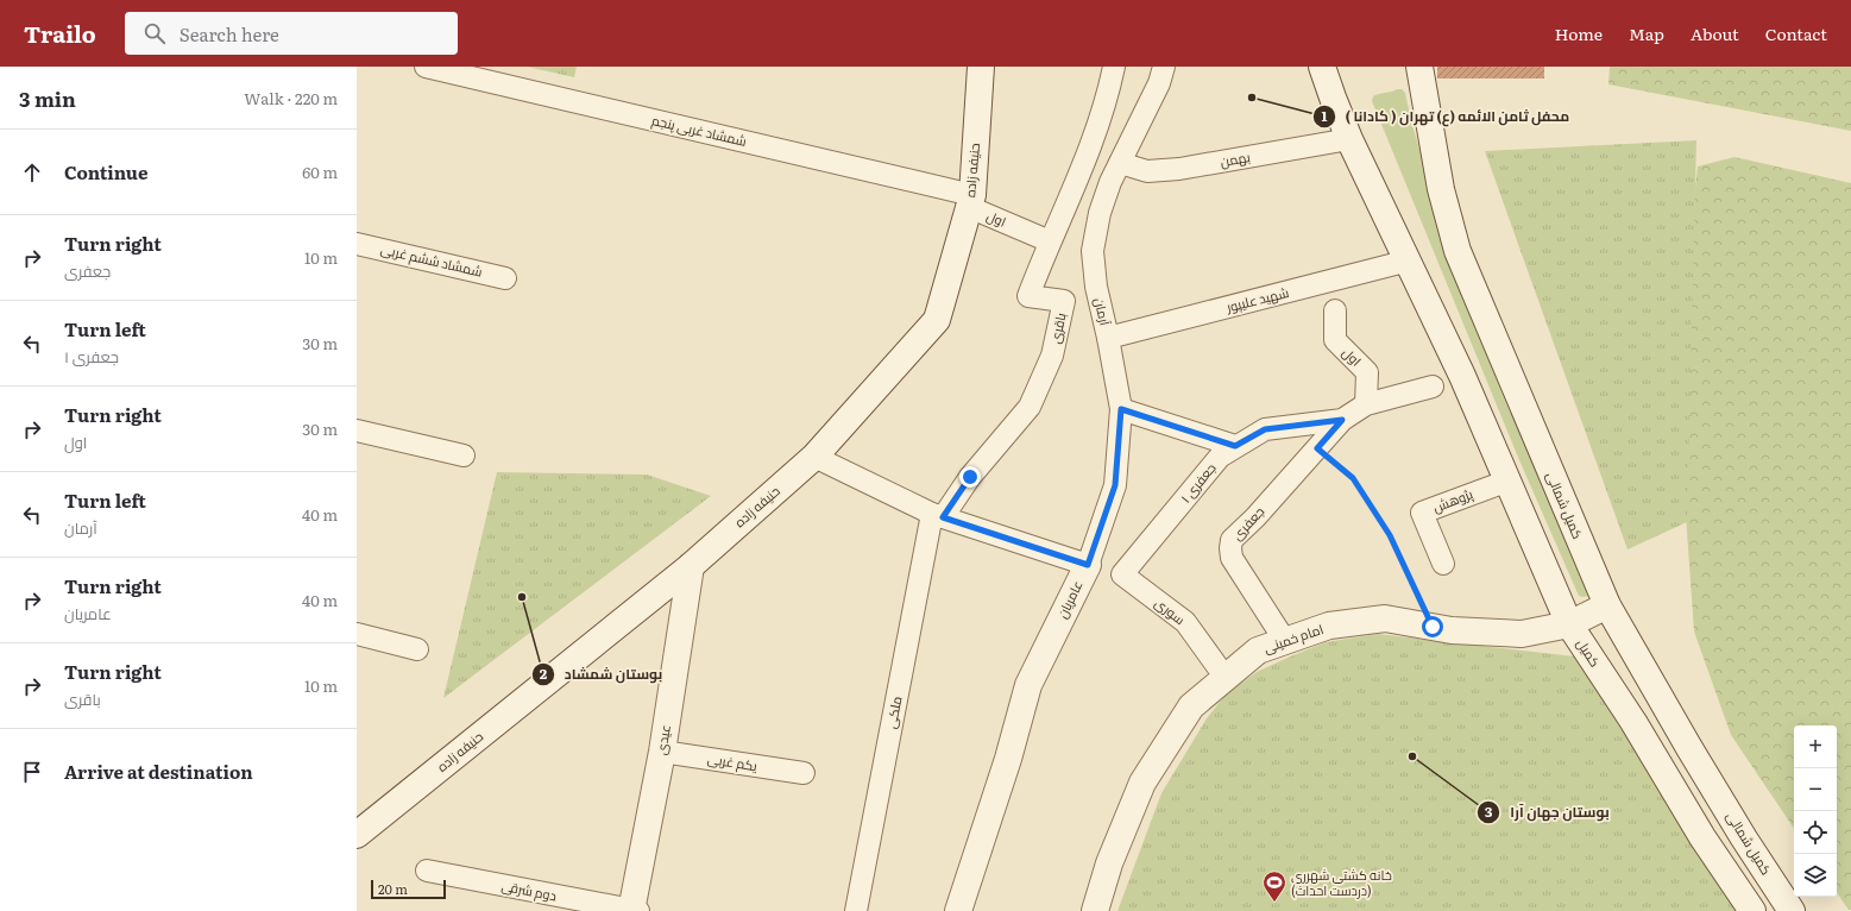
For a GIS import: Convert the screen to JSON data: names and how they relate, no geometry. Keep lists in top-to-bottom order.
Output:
{
  "streets": {
    "main road": [
      "حنیفه زاده",
      "کمیل شمالی",
      "عامریان",
      "امام خمینی",
      "کمیل",
      "عیدی"
    ],
    "street": [
      "شمشاد غربی پنجم",
      "بهمن",
      "اول",
      "شمشاد ششم غربی",
      "شهید علیپور",
      "آرمان",
      "باقری",
      "جعفری ۱",
      "پژوهش",
      "جعفری",
      "سوری",
      "ملکی",
      "یکم غربی",
      "دوم شرقی"
    ]
  },
  "crossings": [
    ["شمشاد غربی پنجم", "حنیفه زاده"],
    ["شمشاد غربی پنجم", "اول"],
    ["بهمن", "آرمان"],
    ["حنیفه زاده", "اول"],
    ["حنیفه زاده", "عامریان"],
    ["حنیفه زاده", "عیدی"],
    ["اول", "باقری"],
    ["اول", "جعفری ۱"],
    ["شهید علیپور", "آرمان"],
    ["شهید علیپور", "کمیل"],
    ["آرمان", "عامریان"],
    ["باقری", "عامریان"],
    ["باقری", "ملکی"],
    ["جعفری ۱", "جعفری"],
    ["جعفری ۱", "سوری"],
    ["پژوهش", "کمیل"],
    ["کمیل شمالی", "امام خمینی"],
    ["جعفری", "امام خمینی"],
    ["عامریان", "ملکی"],
    ["سوری", "امام خمینی"],
    ["امام خمینی", "کمیل"],
    ["عیدی", "یکم غربی"],
    ["عیدی", "دوم شرقی"]
  ],
  "places": {
    "other": ["محفل ثامن الائمه (ع) تهران ( کادانا )", "بوستان شمشاد", "بوستان جهان آرا"],
    "sports": ["خانه کشتی شهرری (دردست احداث)"]
  },
  "scale_bar": "20 m",
  "page": {
    "header": "Trailo",
    "search": "Search here",
    "nav": [
      "Home",
      "Map",
      "About",
      "Contact"
    ],
    "heading": ["3 min", "Walk · 220 m"],
    "list": [
      ["Continue", "60 m"],
      ["Turn right", "جعفری", "10 m"],
      ["Turn left", "جعفری ۱", "30 m"],
      ["Turn right", "اول", "30 m"],
      ["Turn left", "آرمان", "40 m"],
      ["Turn right", "عامریان", "40 m"],
      ["Turn right", "باقری", "10 m"],
      "Arrive at destination"
    ],
    "map_buttons": ["+", "−"],
    "scale": "20 m"
  }
}
